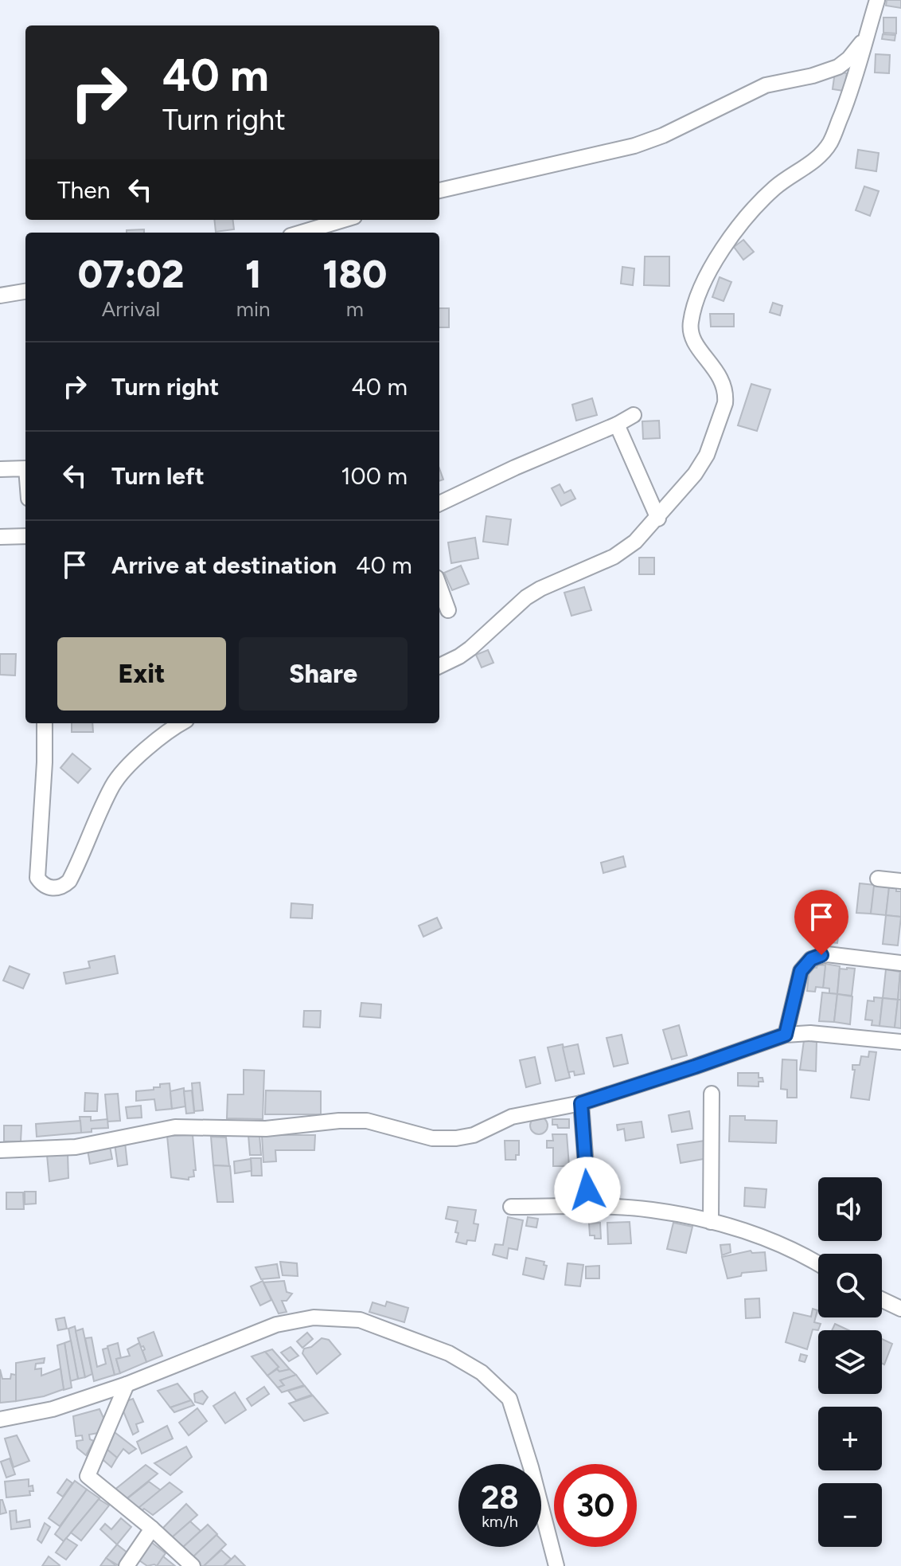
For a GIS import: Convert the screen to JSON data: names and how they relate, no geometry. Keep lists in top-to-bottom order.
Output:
{
  "page": {
    "turn": ["40 m", "Turn right"],
    "then": "Then",
    "eta": [
      "07:02",
      "Arrival",
      "1",
      "min",
      "180",
      "m"
    ],
    "list": [
      {
        "name": "Turn right",
        "value": "40 m"
      },
      {
        "name": "Turn left",
        "value": "100 m"
      },
      {
        "name": "Arrive at destination",
        "value": "40 m"
      }
    ],
    "buttons": ["Exit", "Share"],
    "map_buttons": ["+", "−"],
    "speed": "28 km/h",
    "limit": "30"
  }
}
